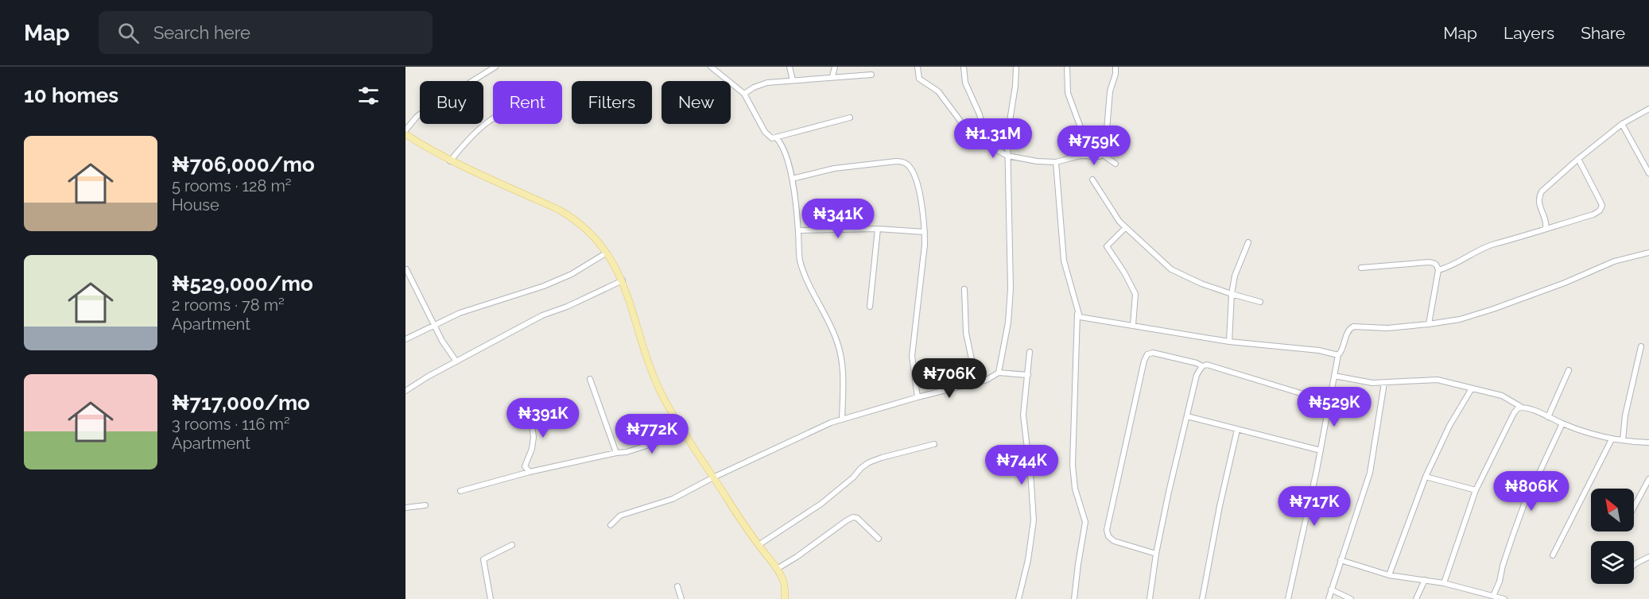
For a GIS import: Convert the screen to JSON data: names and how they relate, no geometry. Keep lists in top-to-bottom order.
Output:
{
  "north": "top left",
  "page": {
    "header": "Map",
    "search": "Search here",
    "nav": ["Map", "Layers", "Share"],
    "heading": "10 homes",
    "chip": [
      "Buy",
      "Rent",
      "Filters",
      "New"
    ],
    "price": [
      "₦1.31M",
      "₦759K",
      "₦341K",
      "₦706K",
      "₦529K",
      "₦391K",
      "₦772K",
      "₦744K",
      "₦806K",
      "₦717K"
    ],
    "list": [
      {
        "name": "₦706,000/mo",
        "note": "5 rooms · 128 m² · House"
      },
      {
        "name": "₦529,000/mo",
        "note": "2 rooms · 78 m² · Apartment"
      },
      {
        "name": "₦717,000/mo",
        "note": "3 rooms · 116 m² · Apartment"
      }
    ]
  }
}
